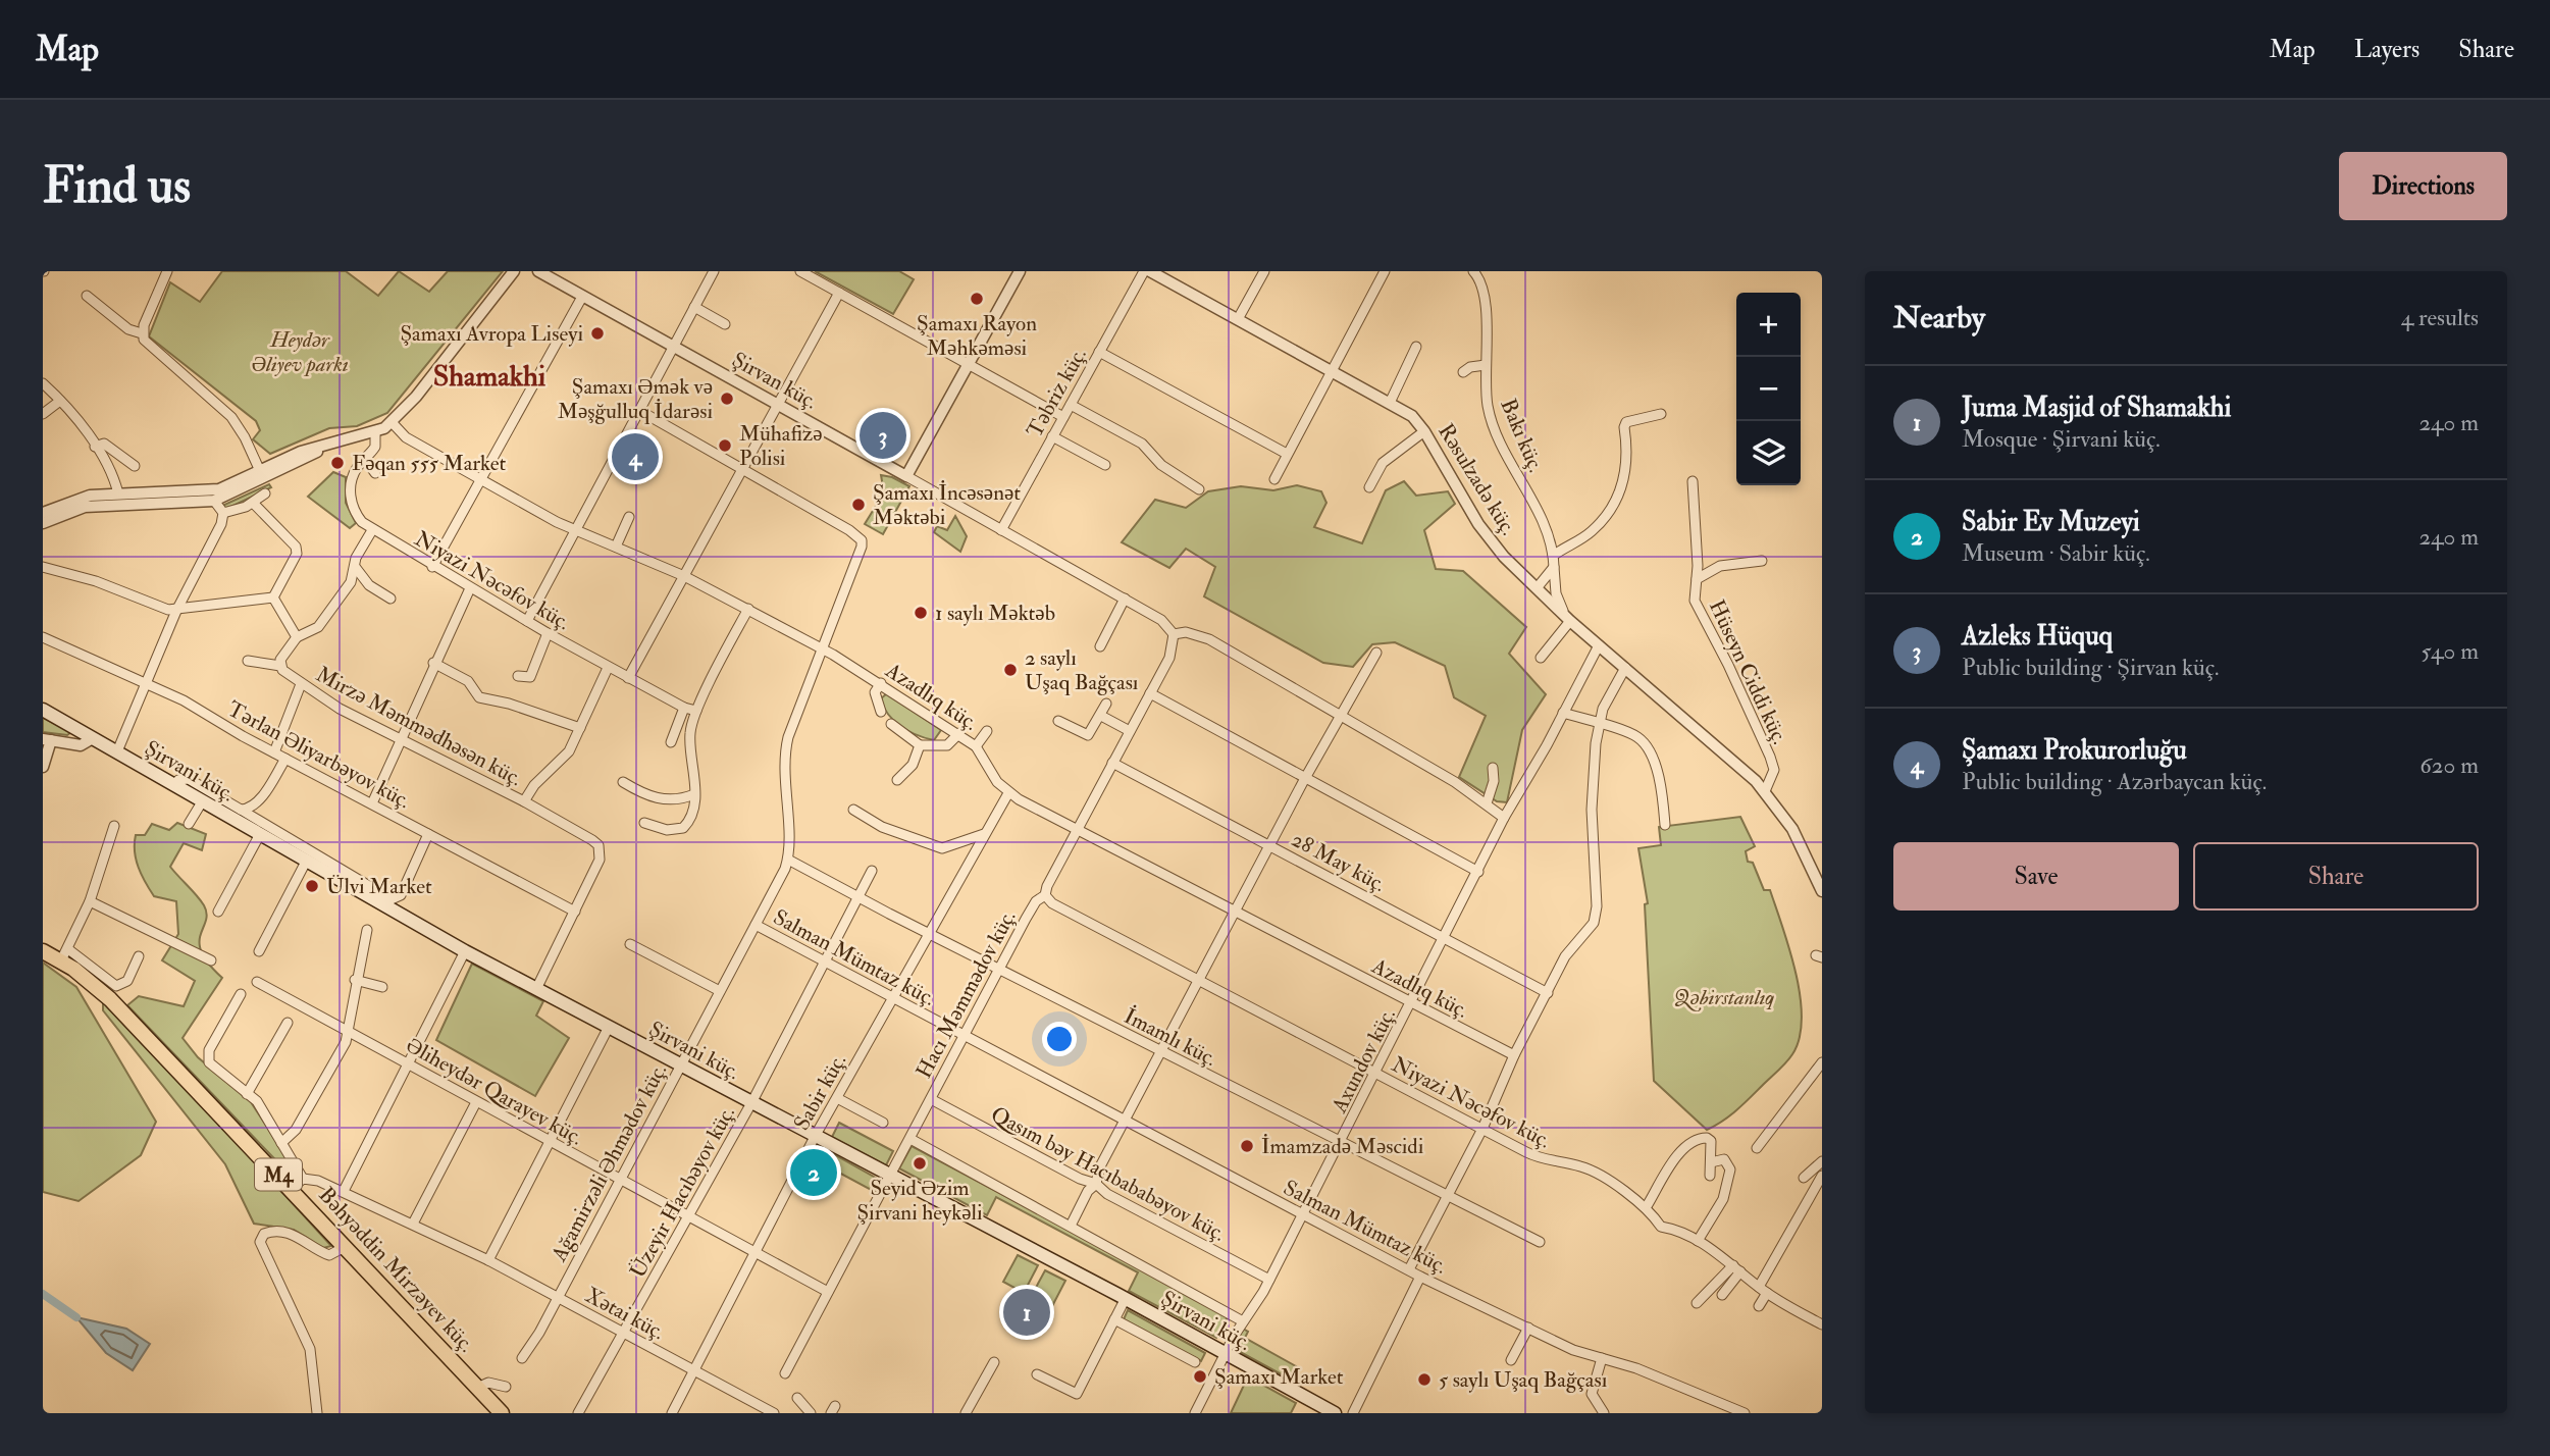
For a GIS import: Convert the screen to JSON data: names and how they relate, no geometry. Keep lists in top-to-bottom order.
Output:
{
  "streets": {
    "highway": ["M4", "Bəhyəddin Mirzəyev küç."],
    "main road": ["Şirvani küç."],
    "street": [
      "Şirvan küç.",
      "Təbriz küç.",
      "Bakı küç.",
      "Rəsulzadə küç.",
      "Niyazi Nəcəfov küç.",
      "Hüseyn Ciddi küç.",
      "Azadlıq küç.",
      "Mirzə Məmmədhəsən küç.",
      "Tərlan Əliyarbəyov küç.",
      "28 May küç.",
      "Salman Mümtaz küç.",
      "Hacı Məmmədov küç.",
      "İmamlı küç.",
      "Axundov küç.",
      "Əliheydər Qarayev küç.",
      "Sabir küç.",
      "Ağamirzəli Əhmədov küç.",
      "Qasım bəy Hacıbababəyov küç.",
      "Üzeyir Hacıbəyov küç.",
      "Xətai küç."
    ]
  },
  "crossings": [
    ["Şirvan küç.", "Təbriz küç."],
    ["Şirvan küç.", "Hacı Məmmədov küç."],
    ["Bakı küç.", "Rəsulzadə küç."],
    ["Rəsulzadə küç.", "Hüseyn Ciddi küç."],
    ["Rəsulzadə küç.", "Axundov küç."],
    ["Niyazi Nəcəfov küç.", "Hacı Məmmədov küç."],
    ["Niyazi Nəcəfov küç.", "Axundov küç."],
    ["Azadlıq küç.", "Hacı Məmmədov küç."],
    ["Azadlıq küç.", "Axundov küç."],
    ["Azadlıq küç.", "Sabir küç."],
    ["Azadlıq küç.", "Ağamirzəli Əhmədov küç."],
    ["Mirzə Məmmədhəsən küç.", "Tərlan Əliyarbəyov küç."],
    ["Şirvani küç.", "Hacı Məmmədov küç."],
    ["Şirvani küç.", "Axundov küç."],
    ["Şirvani küç.", "Sabir küç."],
    ["Şirvani küç.", "Ağamirzəli Əhmədov küç."],
    ["Şirvani küç.", "Üzeyir Hacıbəyov küç."],
    ["28 May küç.", "Hacı Məmmədov küç."],
    ["28 May küç.", "Axundov küç."],
    ["Salman Mümtaz küç.", "Hacı Məmmədov küç."],
    ["Salman Mümtaz küç.", "Axundov küç."],
    ["Salman Mümtaz küç.", "Sabir küç."],
    ["Salman Mümtaz küç.", "Ağamirzəli Əhmədov küç."],
    ["Salman Mümtaz küç.", "Üzeyir Hacıbəyov küç."],
    ["Hacı Məmmədov küç.", "İmamlı küç."],
    ["Hacı Məmmədov küç.", "Əliheydər Qarayev küç."],
    ["Hacı Məmmədov küç.", "Qasım bəy Hacıbababəyov küç."],
    ["İmamlı küç.", "Axundov küç."],
    ["İmamlı küç.", "Sabir küç."],
    ["İmamlı küç.", "Ağamirzəli Əhmədov küç."],
    ["İmamlı küç.", "Üzeyir Hacıbəyov küç."],
    ["Axundov küç.", "Qasım bəy Hacıbababəyov küç."],
    ["Əliheydər Qarayev küç.", "Sabir küç."],
    ["Əliheydər Qarayev küç.", "Ağamirzəli Əhmədov küç."],
    ["Əliheydər Qarayev küç.", "Üzeyir Hacıbəyov küç."],
    ["Sabir küç.", "Xətai küç."],
    ["Ağamirzəli Əhmədov küç.", "Xətai küç."],
    ["Üzeyir Hacıbəyov küç.", "Xətai küç."],
    ["Bəhyəddin Mirzəyev küç.", "Xətai küç."]
  ],
  "districts": ["Shamakhi"],
  "parks": ["Heydər Əliyev parkı", "Qəbirstanlıq"],
  "places": [
    "Şamaxı Rayon Məhkəməsi",
    "Şamaxı Avropa Liseyi",
    "Şamaxı Əmək və Məşğulluq İdarəsi",
    "Mühafizə Polisi",
    "Fəqan 555 Market",
    "Şamaxı İncəsənət Məktəbi",
    "1 saylı Məktəb",
    "2 saylı Uşaq Bağçası",
    "Ülvi Market",
    "İmamzadə Məscidi",
    "Seyid Əzim Şirvani heykəli",
    "Şamaxı Market",
    "5 saylı Uşaq Bağçası"
  ],
  "page": {
    "header": "Map",
    "nav": ["Map", "Layers", "Share"],
    "buttons": [
      "Directions",
      ["Save", "Share"]
    ],
    "title": "Find us",
    "heading": ["Nearby", "4 results"],
    "map_buttons": ["+", "−"],
    "list": [
      {
        "mark": "1",
        "name": "Juma Masjid of Shamakhi",
        "note": "Mosque · Şirvani küç.",
        "value": "240 m"
      },
      {
        "mark": "2",
        "name": "Sabir Ev Muzeyi",
        "note": "Museum · Sabir küç.",
        "value": "240 m"
      },
      {
        "mark": "3",
        "name": "Azleks Hüquq",
        "note": "Public building · Şirvan küç.",
        "value": "540 m"
      },
      {
        "mark": "4",
        "name": "Şamaxı Prokurorluğu",
        "note": "Public building · Azərbaycan küç.",
        "value": "620 m"
      }
    ],
    "pins": [
      "3",
      "4",
      "2",
      "1"
    ]
  }
}
